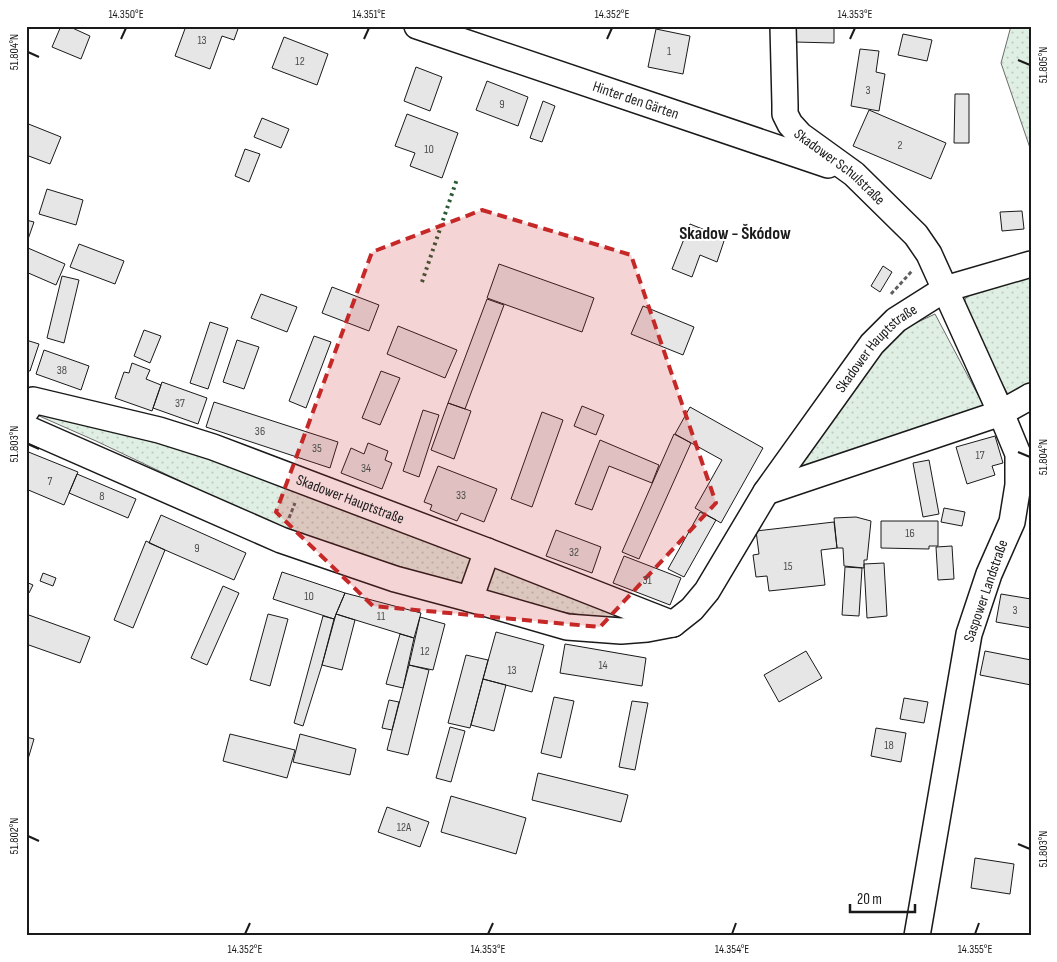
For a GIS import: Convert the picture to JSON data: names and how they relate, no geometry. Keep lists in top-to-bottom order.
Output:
{
  "streets": {
    "street": [
      "Hinter den Gärten",
      "Skadower Schulstraße",
      "Skadower Hauptstraße",
      "Saspower Landstraße"
    ]
  },
  "crossings": [
    ["Hinter den Gärten", "Skadower Schulstraße"],
    ["Skadower Schulstraße", "Skadower Hauptstraße"],
    ["Skadower Schulstraße", "Saspower Landstraße"],
    ["Skadower Hauptstraße", "Saspower Landstraße"]
  ],
  "districts": ["Skadow - Škódow"],
  "house_numbers": [
    "13",
    "1",
    "12",
    "3",
    "9",
    "2",
    "10",
    "38",
    "37",
    "36",
    "35",
    "17",
    "34",
    "7",
    "33",
    "8",
    "16",
    "9",
    "32",
    "15",
    "31",
    "10",
    "3",
    "11",
    "12",
    "14",
    "13",
    "18",
    "12A"
  ],
  "scale_bar": "20 m",
  "coordinates": [
    "14.350°E",
    "14.351°E",
    "14.352°E",
    "14.353°E",
    "51.804°N",
    "51.805°N",
    "51.803°N",
    "51.802°N",
    "14.354°E",
    "14.355°E"
  ]
}
